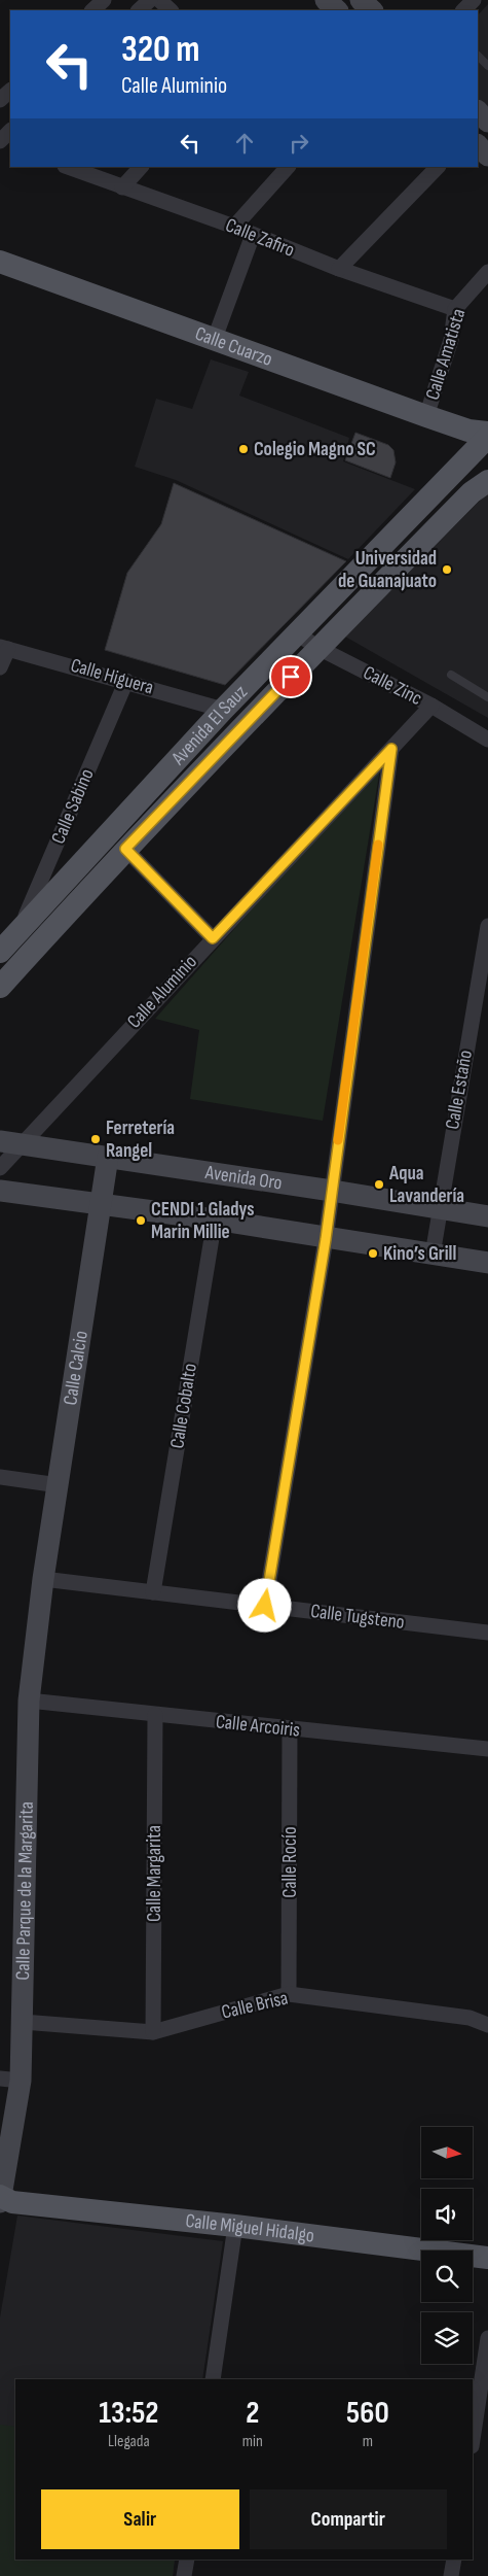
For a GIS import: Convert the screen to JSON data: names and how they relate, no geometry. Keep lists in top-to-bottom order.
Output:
{
  "streets": {
    "main road": [
      "Calle Cuarzo",
      "Avenida El Sauz",
      "Avenida Oro",
      "Calle Calcio",
      "Calle Parque de la Margarita",
      "Calle Miguel Hidalgo"
    ],
    "street": [
      "Calle Zafiro",
      "Calle Amatista",
      "Calle Higuera",
      "Calle Zinc",
      "Calle Sabino",
      "Calle Aluminio",
      "Calle Estaño",
      "Calle Cobalto",
      "Calle Tugsteno",
      "Calle Arcoiris",
      "Calle Rocío",
      "Calle Margarita",
      "Calle Brisa"
    ]
  },
  "crossings": [
    ["Calle Zafiro", "Calle Amatista"],
    ["Calle Cuarzo", "Calle Amatista"],
    ["Calle Cuarzo", "Avenida El Sauz"],
    ["Calle Higuera", "Avenida El Sauz"],
    ["Calle Higuera", "Calle Sabino"],
    ["Calle Zinc", "Avenida El Sauz"],
    ["Calle Zinc", "Calle Aluminio"],
    ["Avenida El Sauz", "Calle Sabino"],
    ["Calle Aluminio", "Avenida Oro"],
    ["Calle Estaño", "Avenida Oro"],
    ["Avenida Oro", "Calle Calcio"],
    ["Calle Calcio", "Calle Tugsteno"],
    ["Calle Calcio", "Calle Parque de la Margarita"],
    ["Calle Cobalto", "Calle Tugsteno"],
    ["Calle Tugsteno", "Calle Parque de la Margarita"],
    ["Calle Arcoiris", "Calle Rocío"],
    ["Calle Arcoiris", "Calle Margarita"],
    ["Calle Arcoiris", "Calle Parque de la Margarita"],
    ["Calle Rocío", "Calle Brisa"],
    ["Calle Margarita", "Calle Brisa"],
    ["Calle Parque de la Margarita", "Calle Brisa"],
    ["Calle Parque de la Margarita", "Calle Miguel Hidalgo"]
  ],
  "places": [
    "Colegio Magno SC",
    "Universidad de Guanajuato",
    "Ferretería Rangel",
    "Aqua Lavandería",
    "CENDI 1 Gladys Marin Millie",
    "Kino’s Grill"
  ],
  "north": "right",
  "page": {
    "turn": ["320 m", "Calle Aluminio"],
    "eta": [
      "13:52",
      "Llegada",
      "2",
      "min",
      "560",
      "m"
    ],
    "buttons": ["Salir", "Compartir"]
  }
}
